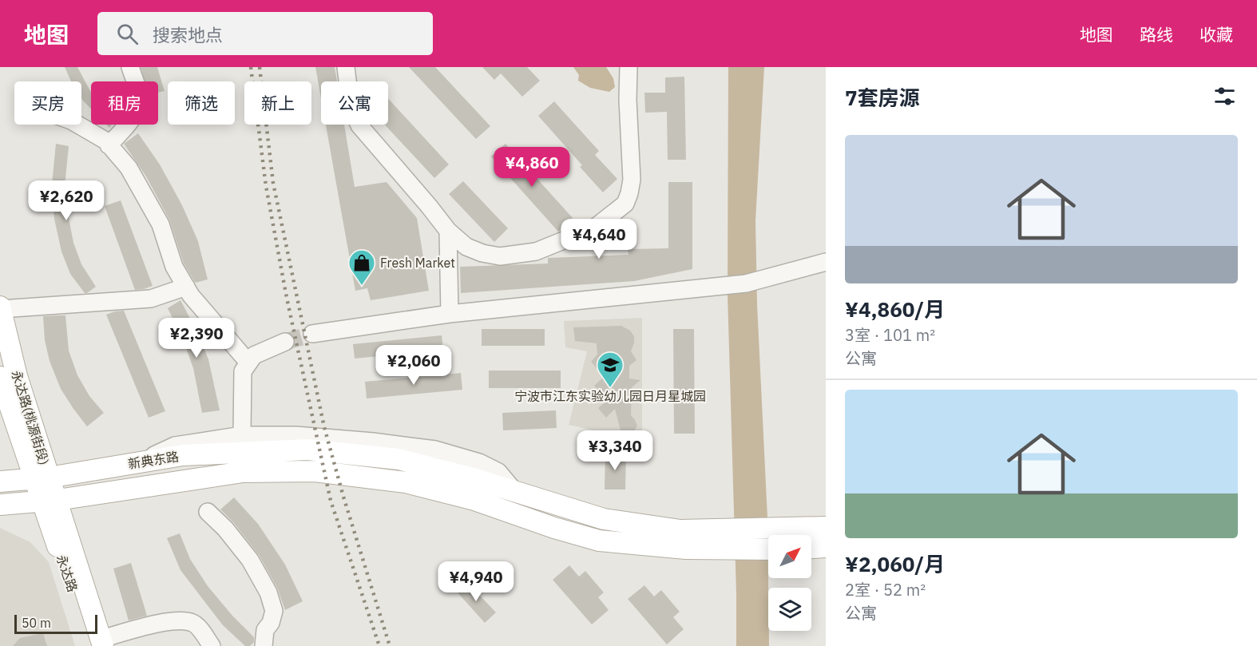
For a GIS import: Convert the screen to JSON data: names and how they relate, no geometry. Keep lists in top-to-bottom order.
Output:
{
  "streets": {
    "main road": ["永达路(桃源街段)", "新典东路", "永达路"]
  },
  "crossings": [
    ["永达路(桃源街段)", "新典东路"],
    ["永达路(桃源街段)", "永达路"]
  ],
  "places": {
    "shop": ["Fresh Market"],
    "school or university": ["宁波市江东实验幼儿园日月星城园"]
  },
  "scale_bar": "50 m",
  "north": "top right",
  "page": {
    "header": "地图",
    "search": "搜索地点",
    "nav": ["地图", "路线", "收藏"],
    "heading": "7套房源",
    "chip": [
      "买房",
      "租房",
      "筛选",
      "新上",
      "公寓"
    ],
    "list": [
      {
        "name": "¥4,860/月",
        "note": "3室 · 101 m² · 公寓"
      },
      {
        "name": "¥2,060/月",
        "note": "2室 · 52 m² · 公寓"
      }
    ],
    "price": [
      "¥4,860",
      "¥2,620",
      "¥4,640",
      "¥2,390",
      "¥2,060",
      "¥3,340",
      "¥4,940"
    ],
    "scale": "50 m"
  }
}
